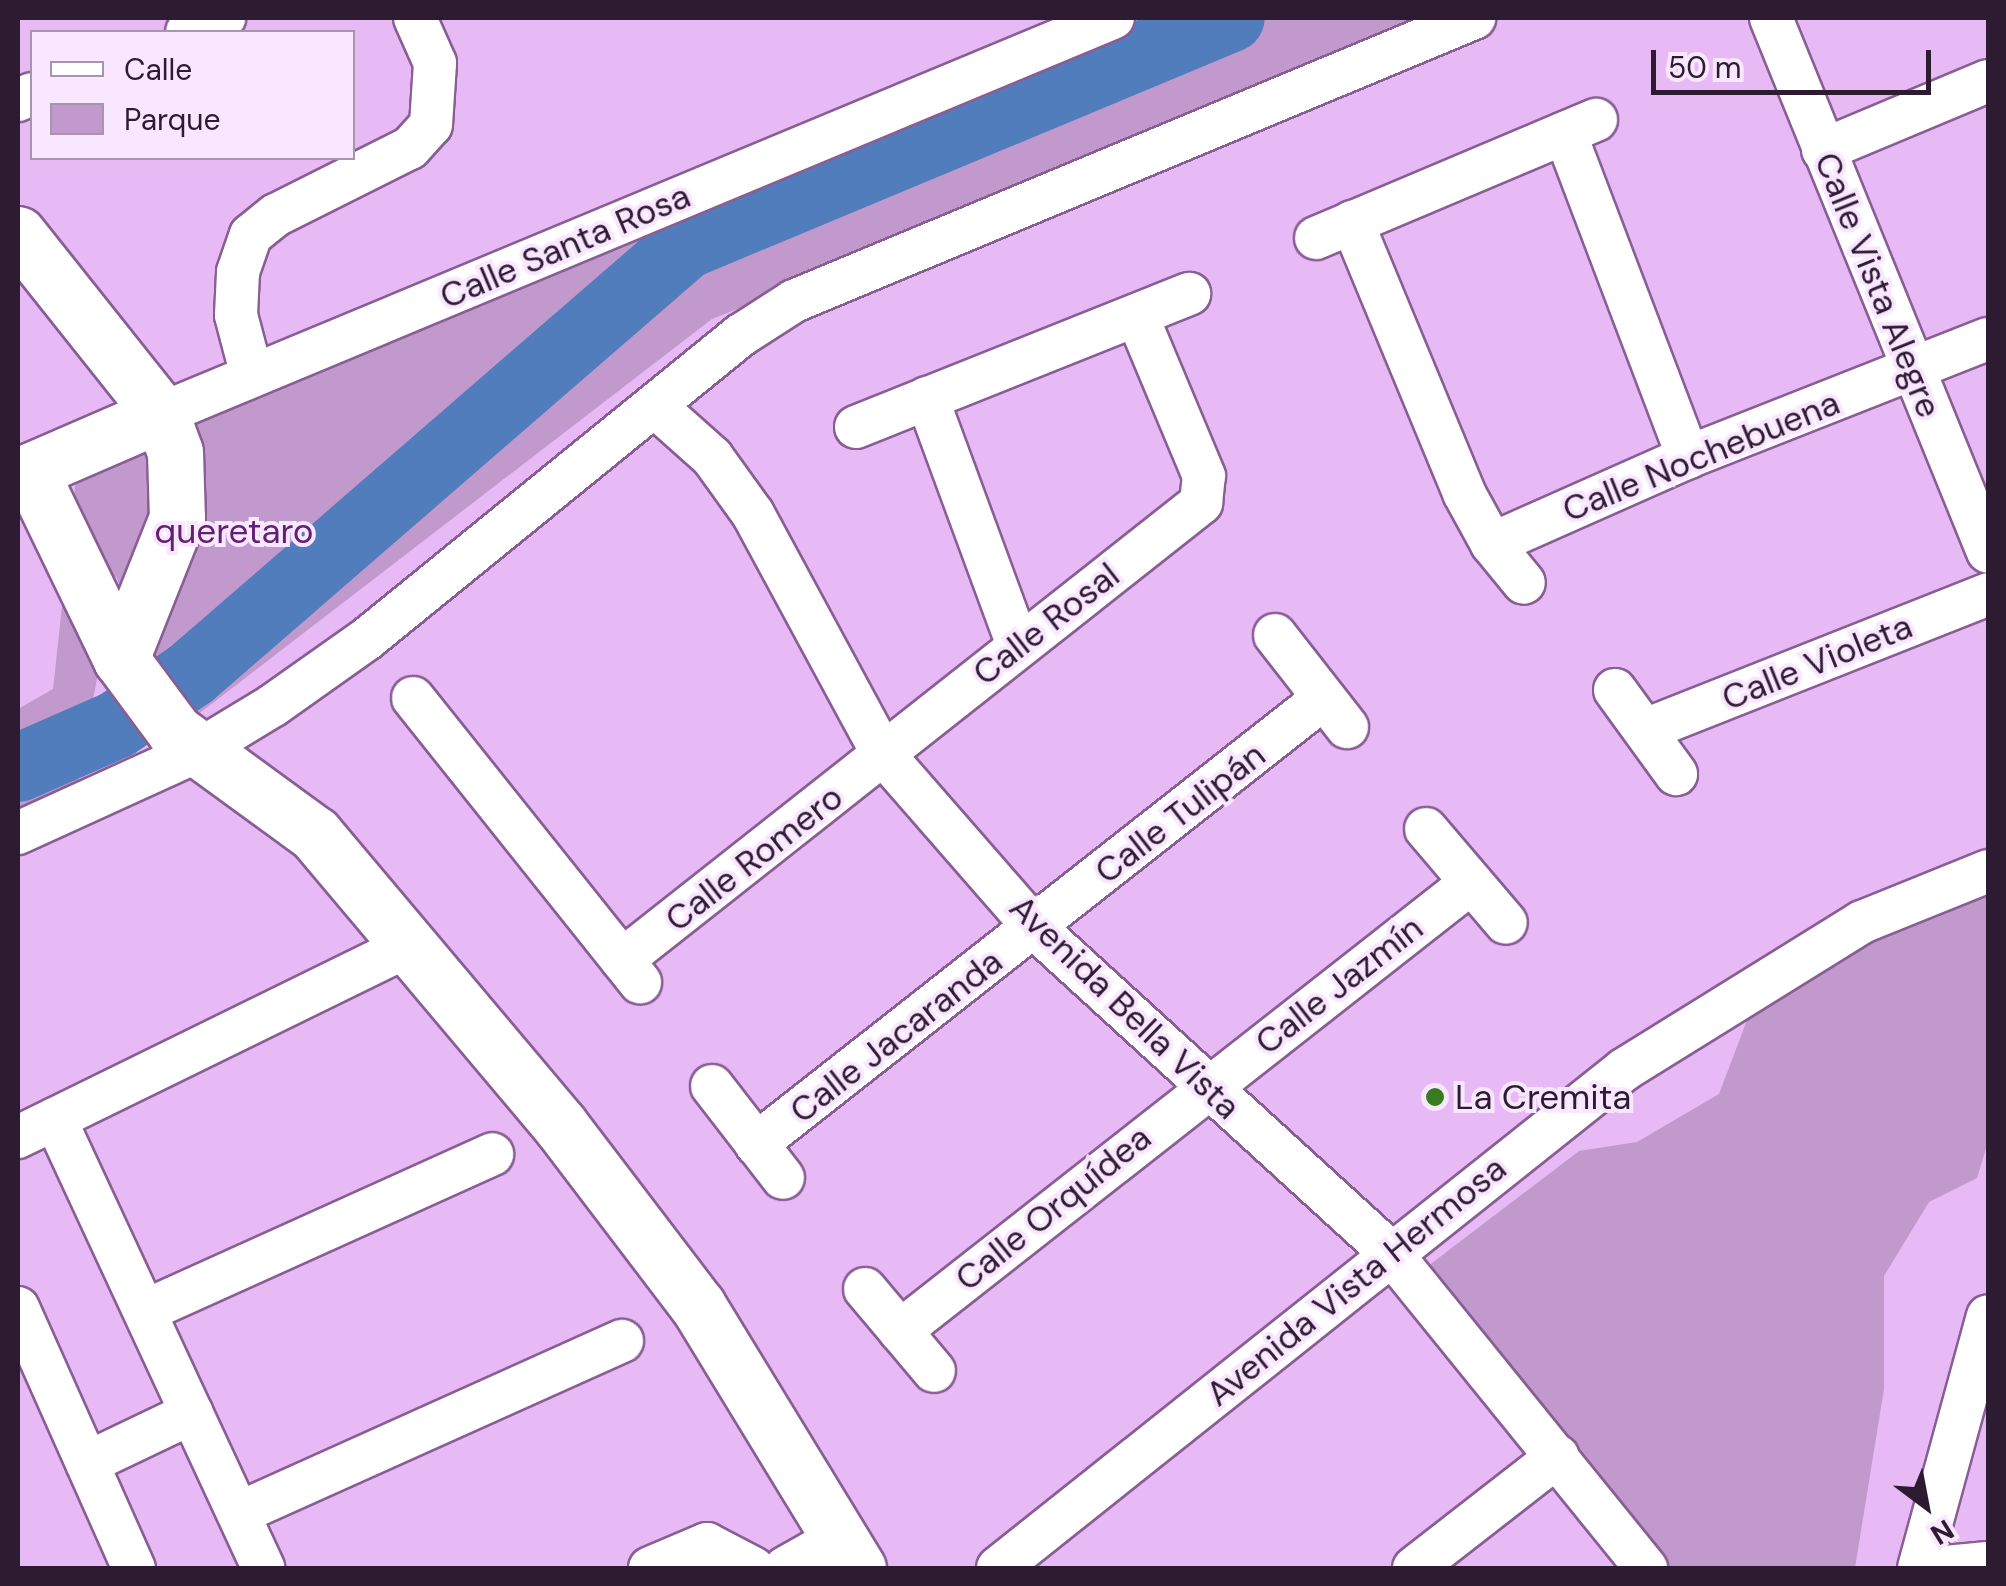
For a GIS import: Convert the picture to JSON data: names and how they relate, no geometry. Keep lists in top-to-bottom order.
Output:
{
  "streets": {
    "street": [
      "Calle Santa Rosa",
      "Calle Vista Alegre",
      "Calle Nochebuena",
      "Calle Rosal",
      "Calle Violeta",
      "Calle Tulipán",
      "Calle Romero",
      "Calle Jazmín",
      "Avenida Bella Vista",
      "Calle Jacaranda",
      "Calle Orquídea",
      "Avenida Vista Hermosa"
    ]
  },
  "crossings": [
    ["Calle Vista Alegre", "Calle Nochebuena"],
    ["Calle Rosal", "Calle Romero"],
    ["Calle Rosal", "Avenida Bella Vista"],
    ["Calle Tulipán", "Avenida Bella Vista"],
    ["Calle Tulipán", "Calle Jacaranda"],
    ["Calle Romero", "Avenida Bella Vista"],
    ["Calle Jazmín", "Avenida Bella Vista"],
    ["Calle Jazmín", "Calle Orquídea"],
    ["Avenida Bella Vista", "Calle Jacaranda"],
    ["Avenida Bella Vista", "Calle Orquídea"],
    ["Avenida Bella Vista", "Avenida Vista Hermosa"]
  ],
  "parks": ["queretaro"],
  "places": ["La Cremita"],
  "legend": ["Calle", "Parque"],
  "scale_bar": "50 m",
  "north": "bottom right"
}
